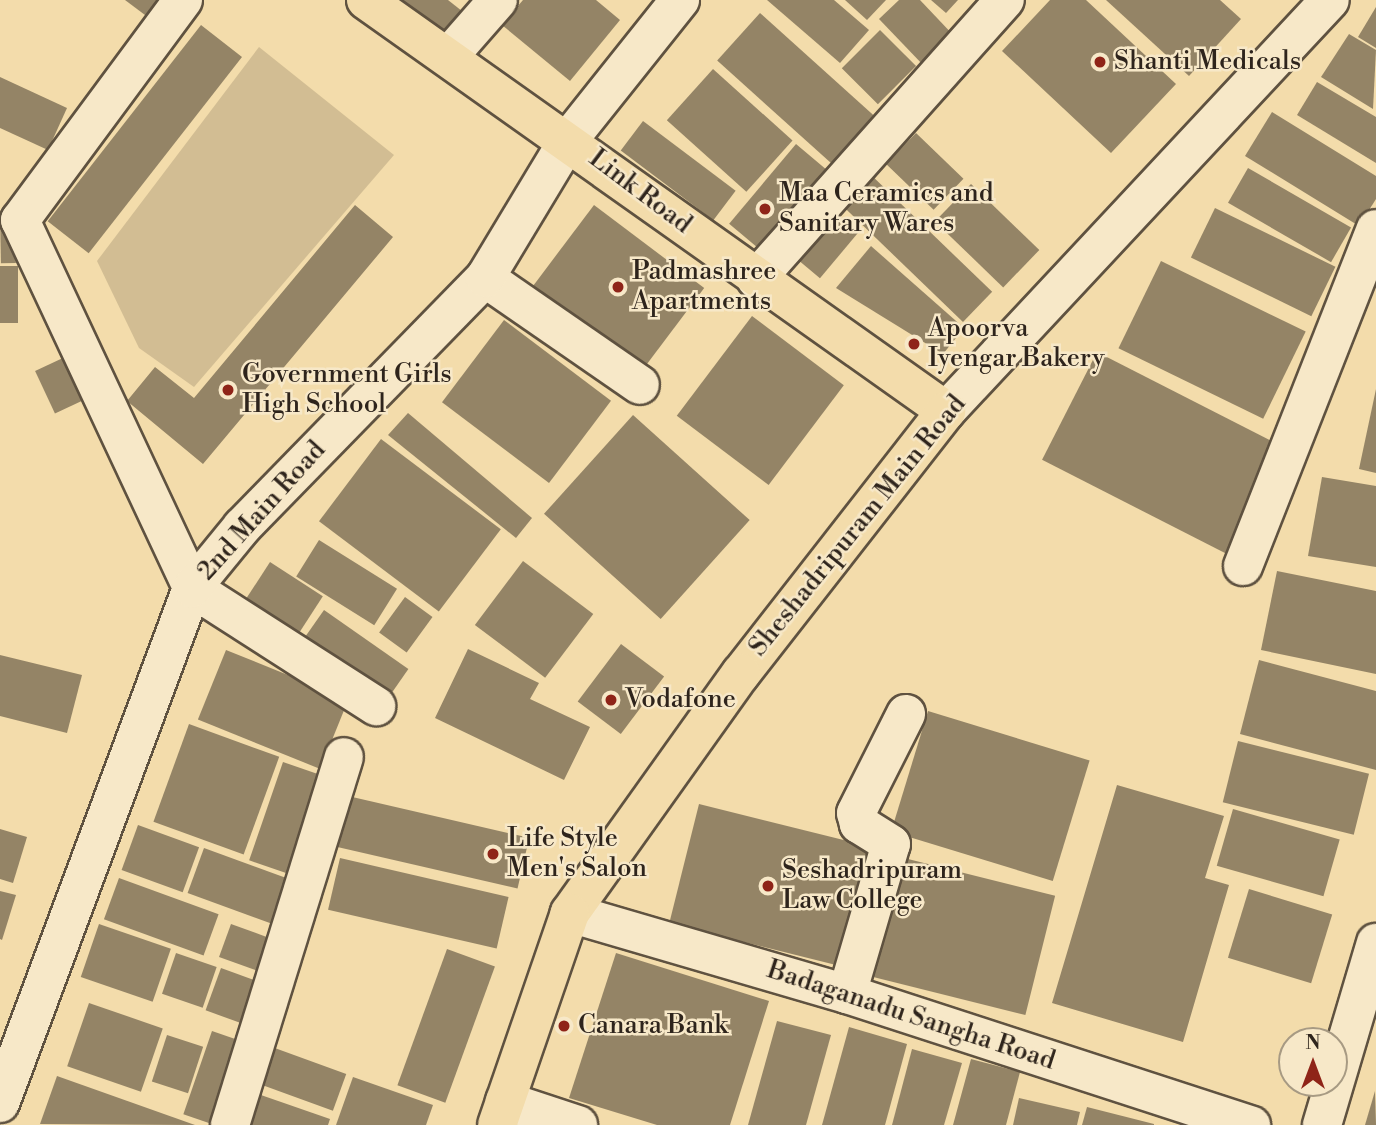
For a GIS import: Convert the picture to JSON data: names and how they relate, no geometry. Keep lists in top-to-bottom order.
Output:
{
  "streets": {
    "main road": ["Link Road", "Sheshadripuram Main Road"],
    "street": ["2nd Main Road", "Badaganadu Sangha Road"]
  },
  "crossings": [
    ["Link Road", "2nd Main Road"],
    ["Link Road", "Sheshadripuram Main Road"],
    ["Sheshadripuram Main Road", "Badaganadu Sangha Road"]
  ],
  "places": [
    "Shanti Medicals",
    "Maa Ceramics and Sanitary Wares",
    "Padmashree Apartments",
    "Apoorva Iyengar Bakery",
    "Government Girls High School",
    "Vodafone",
    "Life Style Men's Salon",
    "Seshadripuram Law College",
    "Canara Bank"
  ],
  "north": "top"
}
